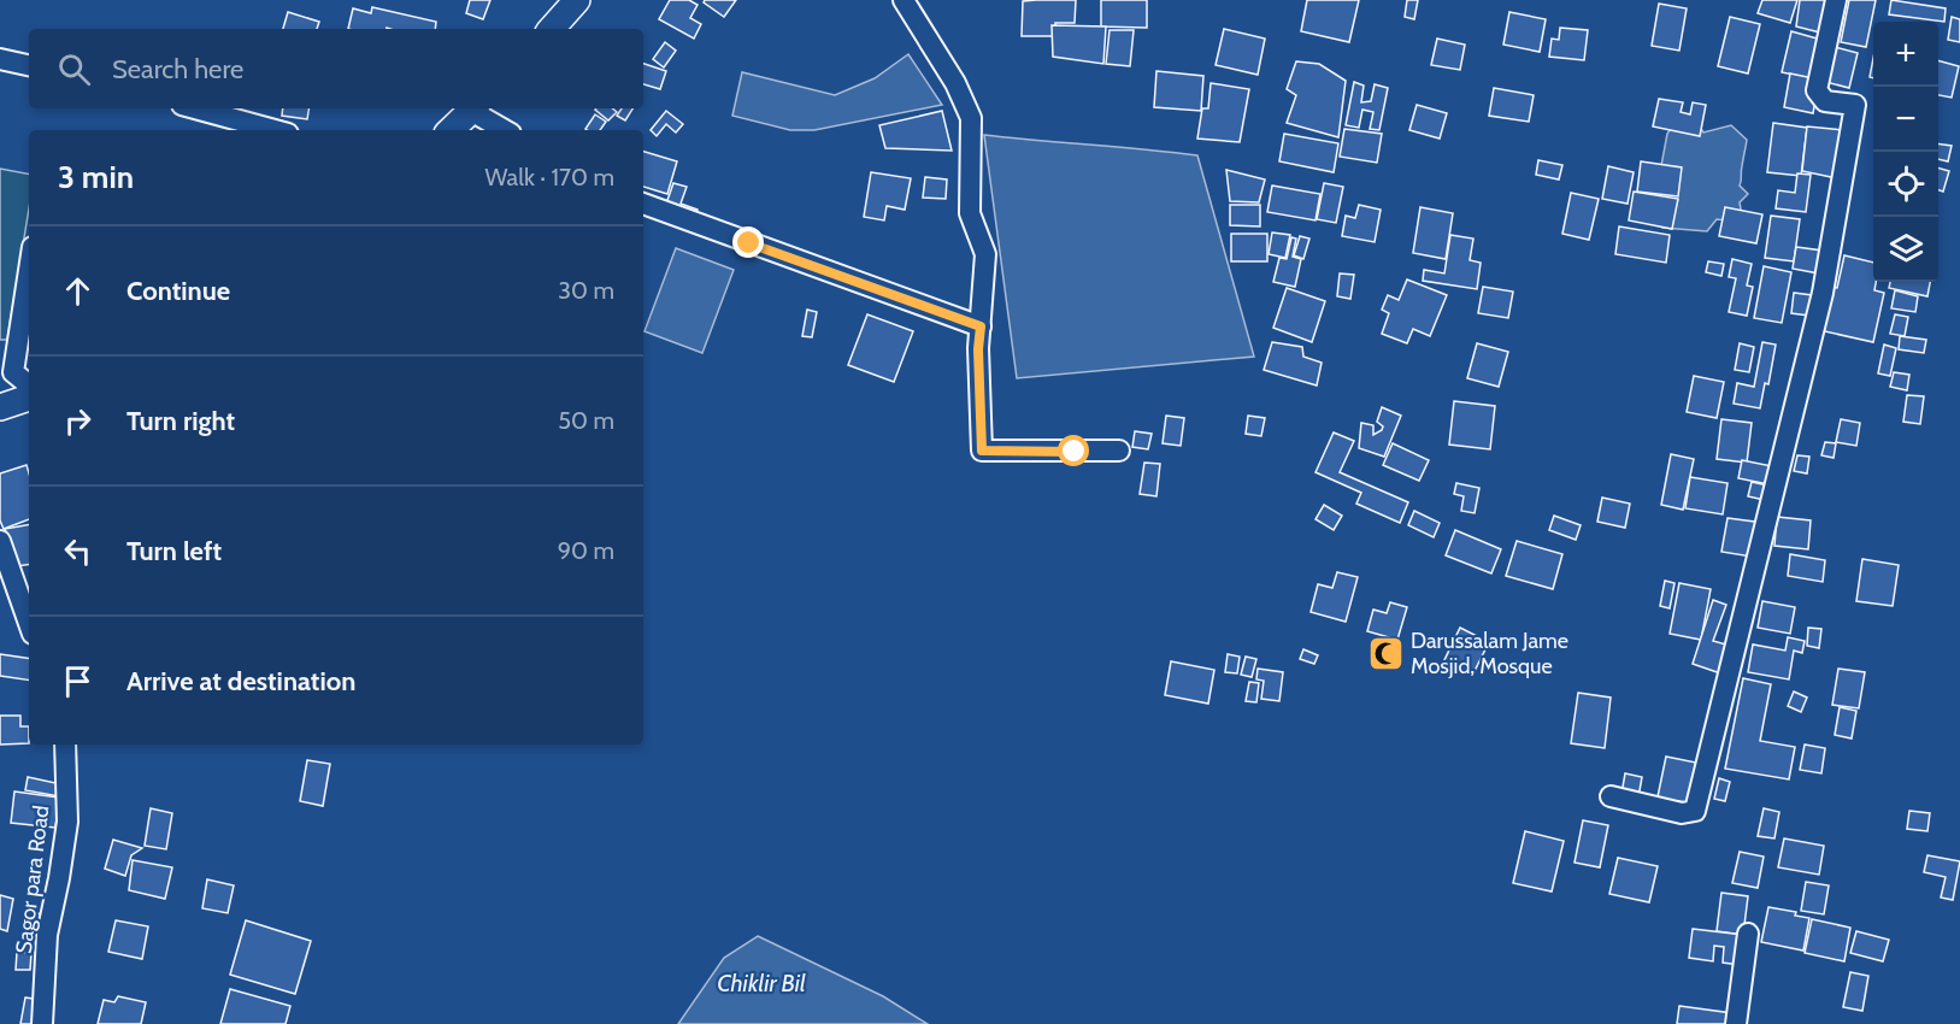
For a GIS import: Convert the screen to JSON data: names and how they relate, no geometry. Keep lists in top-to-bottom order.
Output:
{
  "streets": {
    "street": ["Sagor para Road"]
  },
  "water": ["Chiklir Bil"],
  "places": {
    "mosque": ["Darussalam Jame Mosjid, Mosque"]
  },
  "page": {
    "map_buttons": ["+", "−"],
    "search": "Search here",
    "heading": ["3 min", "Walk · 170 m"],
    "list": [
      ["Continue", "30 m"],
      ["Turn right", "50 m"],
      ["Turn left", "90 m"],
      "Arrive at destination"
    ]
  }
}
